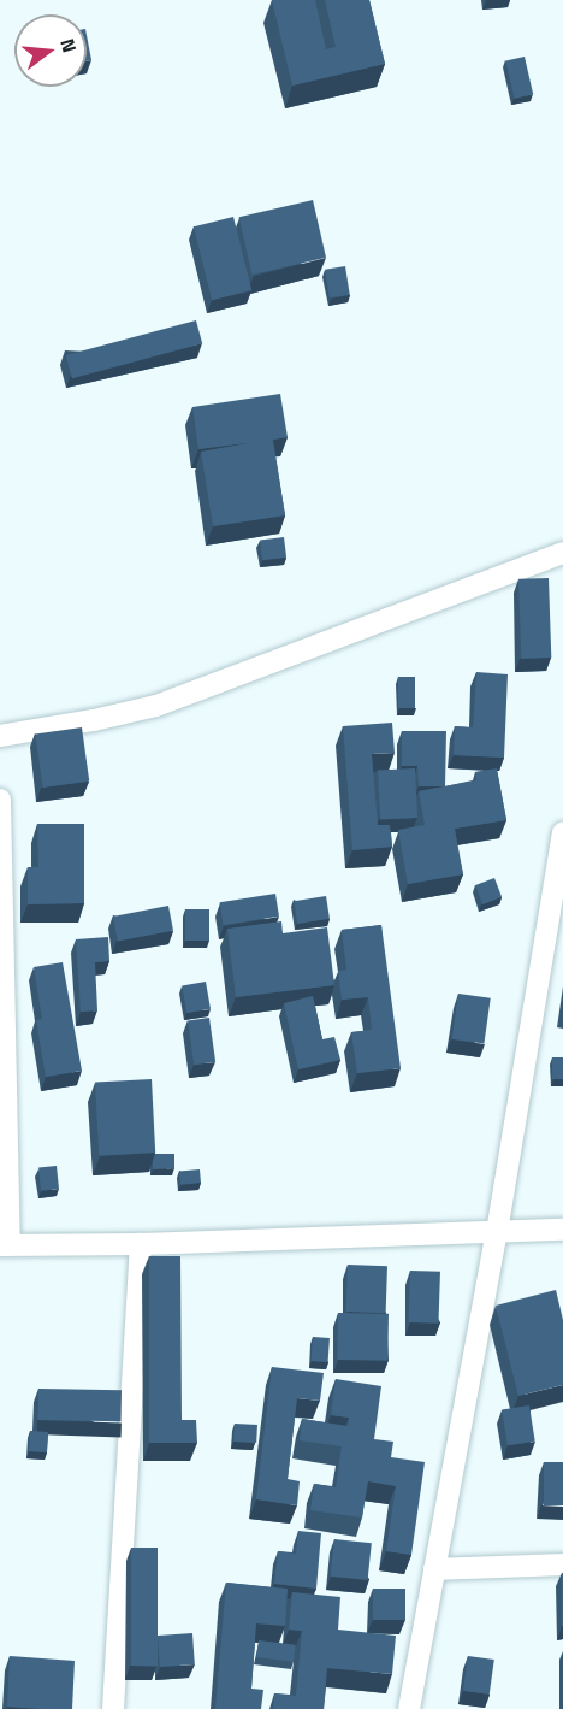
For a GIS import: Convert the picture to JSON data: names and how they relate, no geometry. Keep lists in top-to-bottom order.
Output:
{
  "north": "right"
}
